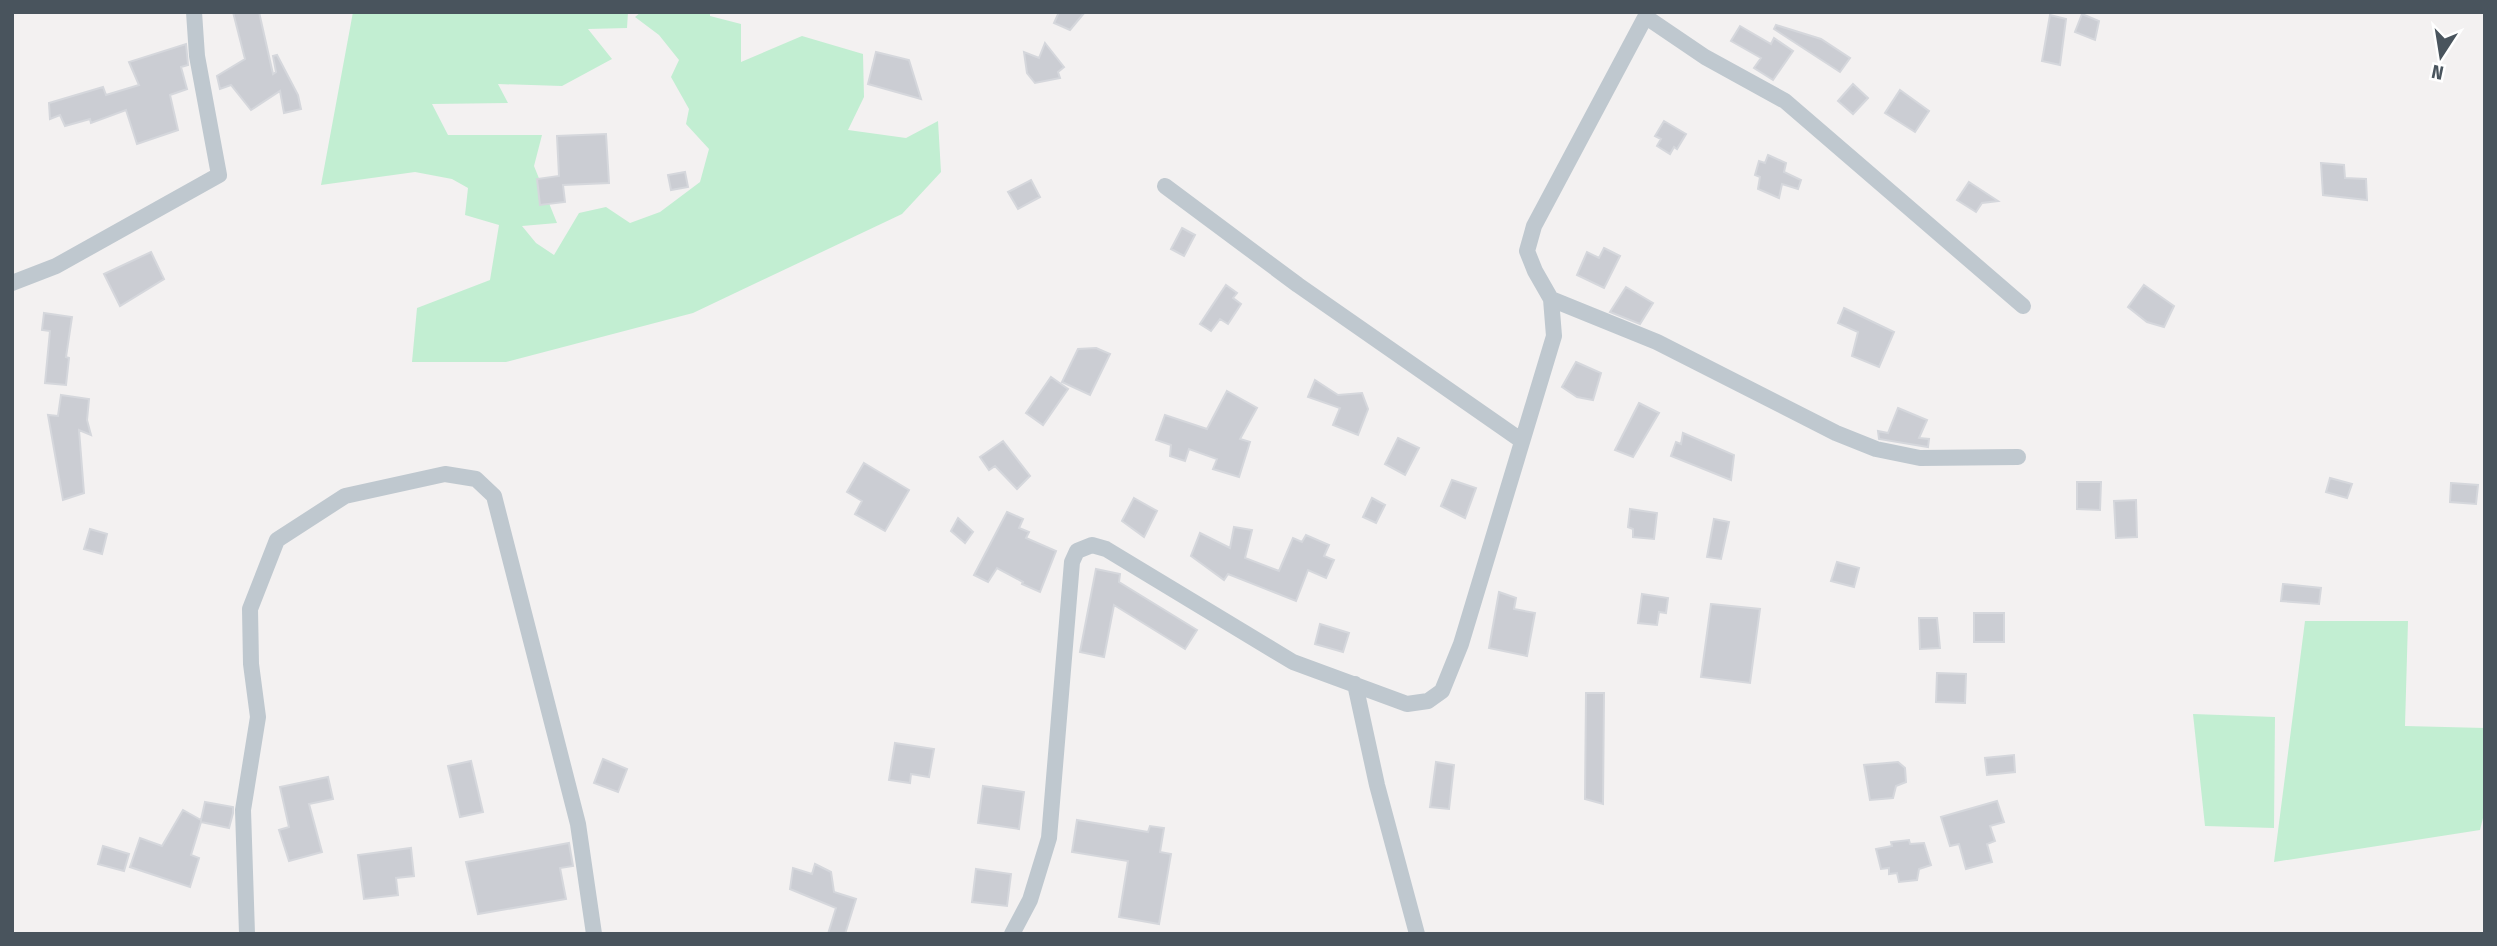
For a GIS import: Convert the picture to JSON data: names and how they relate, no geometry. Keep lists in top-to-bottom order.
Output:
{
  "north": "bottom"
}
